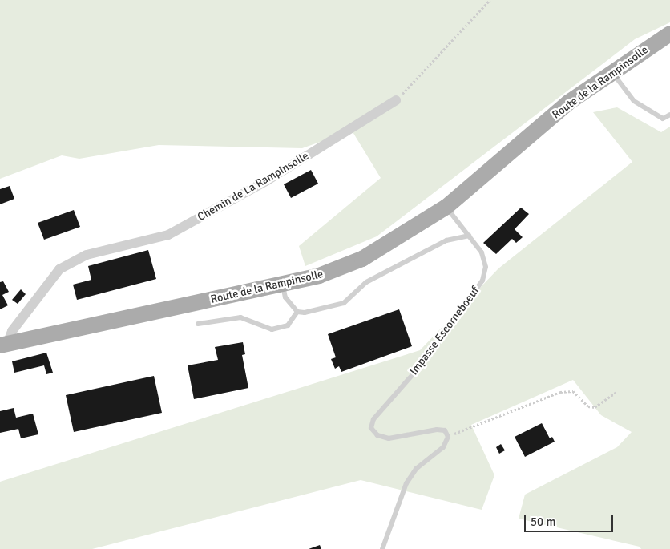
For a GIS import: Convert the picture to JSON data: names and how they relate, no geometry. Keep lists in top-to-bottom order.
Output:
{
  "streets": {
    "main road": ["Route de la Rampinsolle"],
    "street": ["Chemin de La Rampinsolle"],
    "lane": ["Impasse Escorneboeuf"]
  },
  "crossings": [
    ["Route de la Rampinsolle", "Chemin de La Rampinsolle"],
    ["Route de la Rampinsolle", "Impasse Escorneboeuf"]
  ],
  "scale_bar": "50 m"
}
